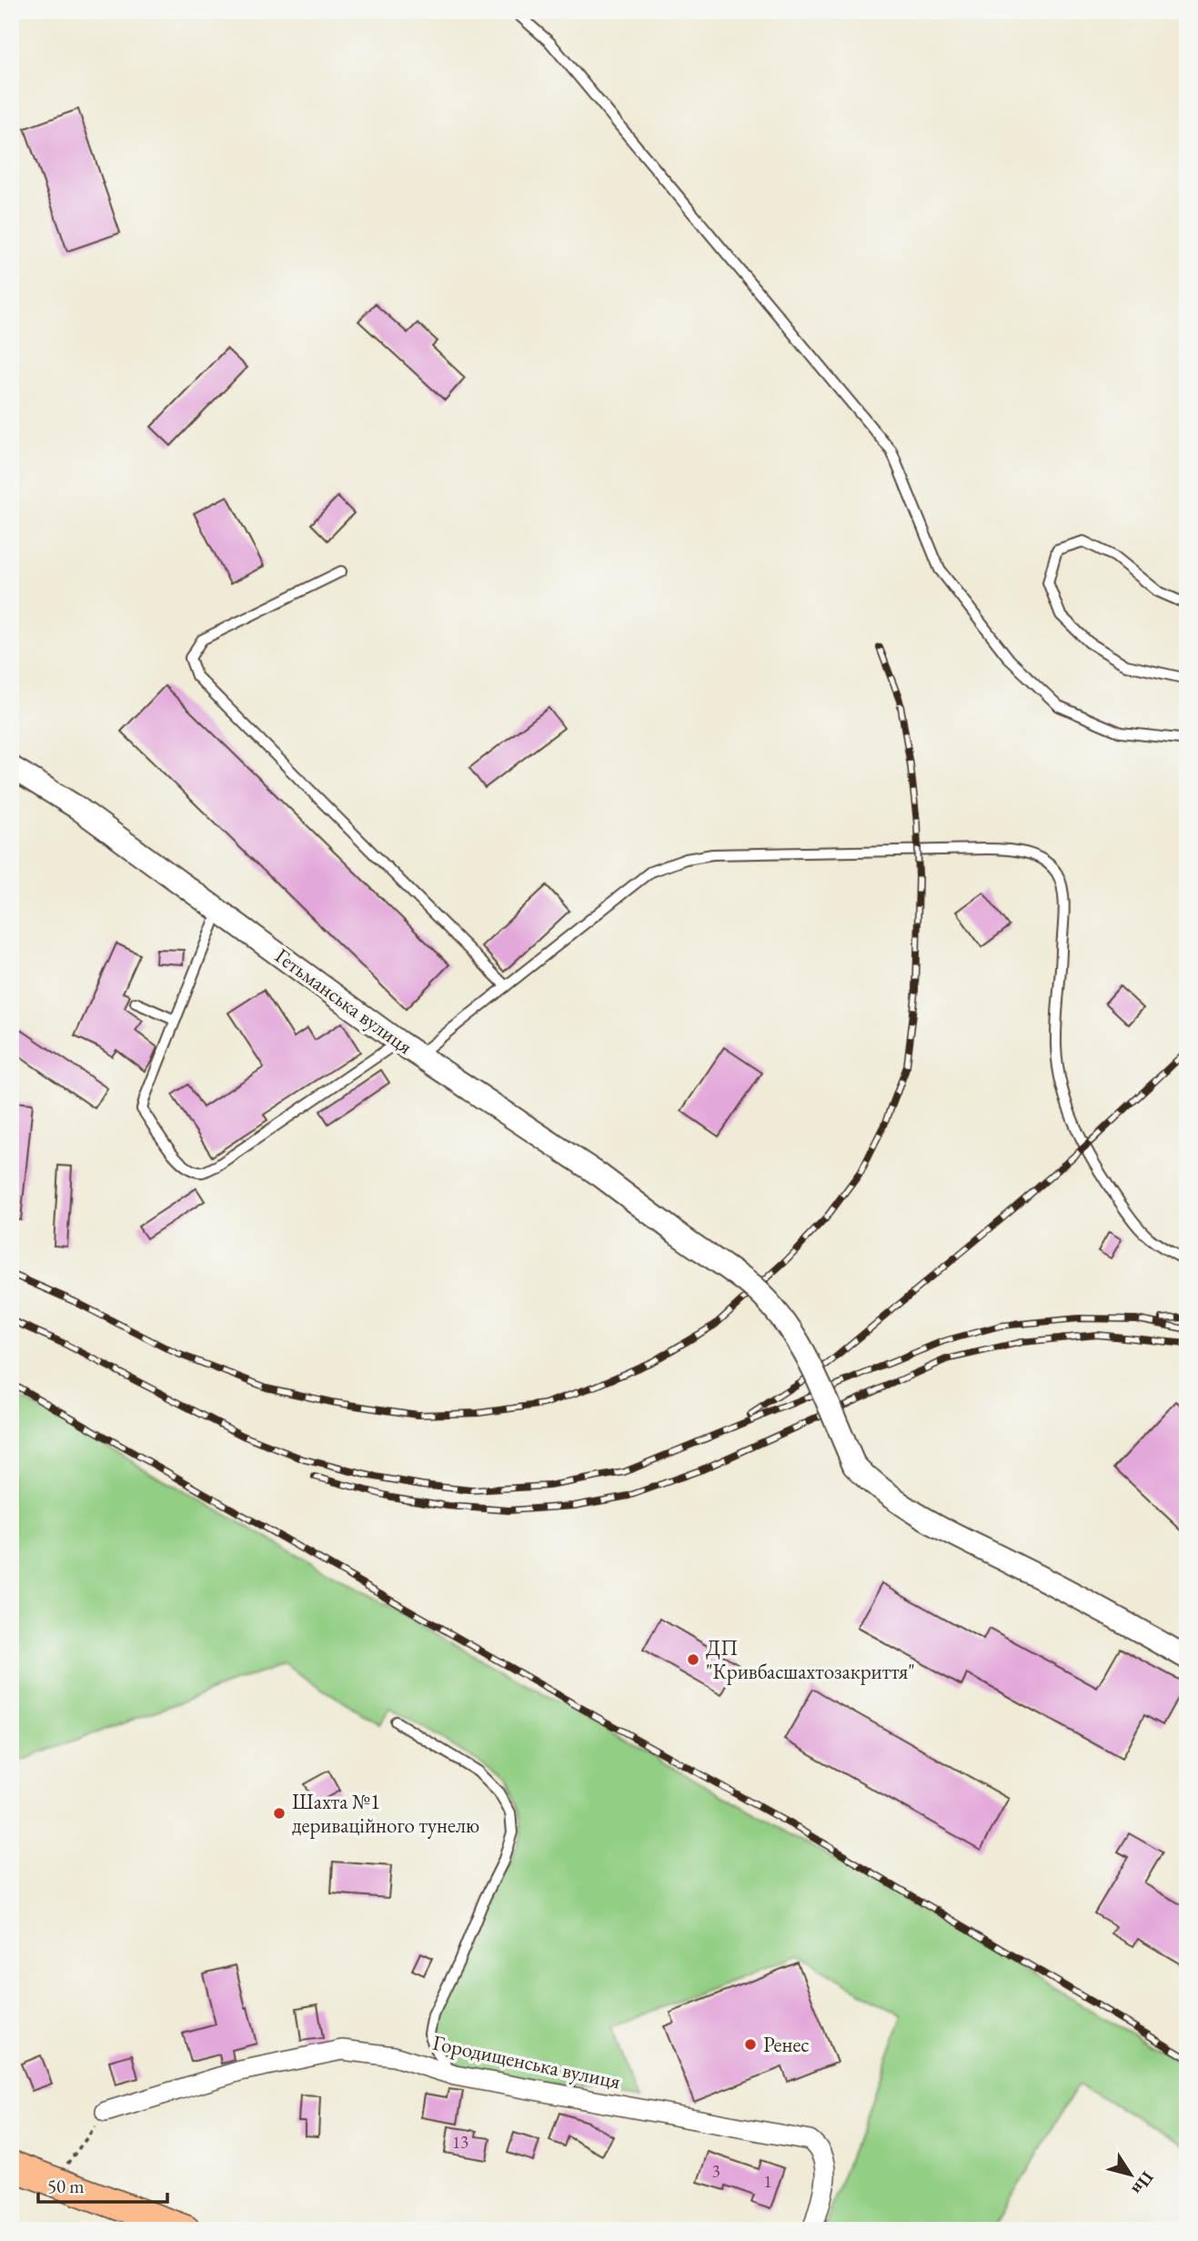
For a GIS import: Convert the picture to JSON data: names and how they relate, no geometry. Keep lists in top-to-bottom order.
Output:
{
  "streets": {
    "street": ["Гетьманська вулиця", "Городищенська вулиця"]
  },
  "places": ["ДП \"Кривбасшахтозакриття\"", "Шахта №1 дериваційного тунелю", "Ренес"],
  "house_numbers": ["13", "3", "1"],
  "scale_bar": "50 m",
  "north": "bottom right"
}
